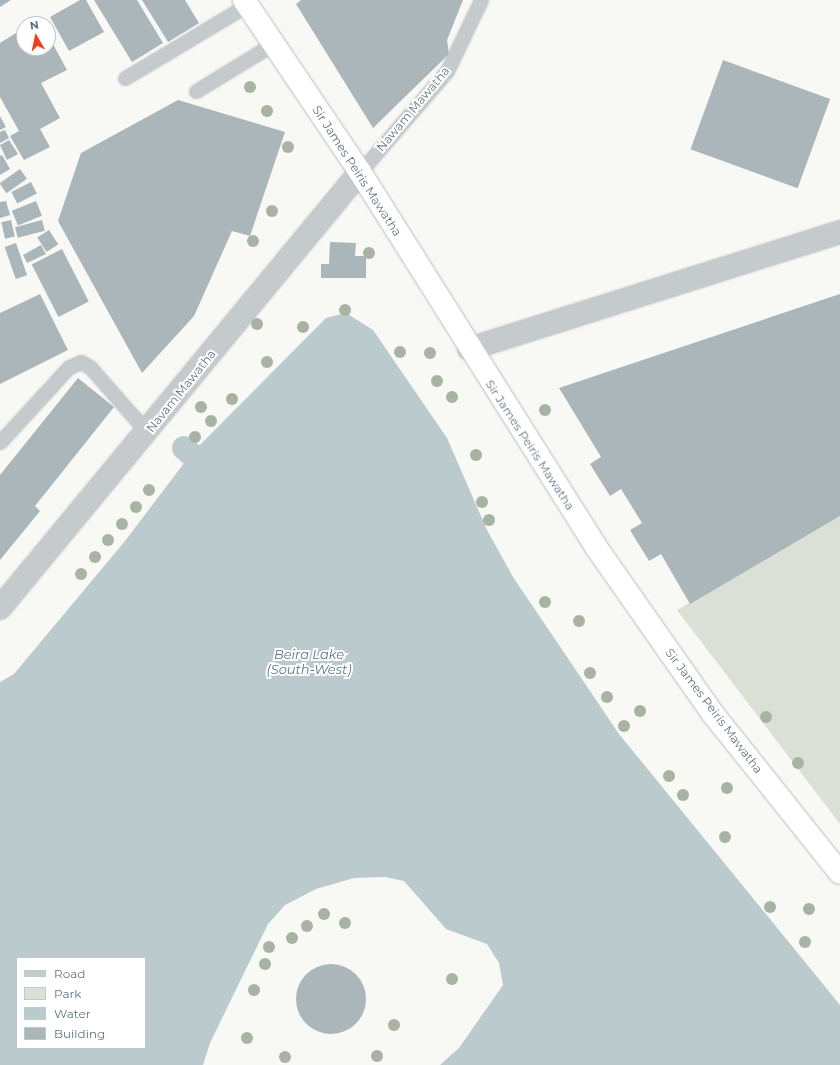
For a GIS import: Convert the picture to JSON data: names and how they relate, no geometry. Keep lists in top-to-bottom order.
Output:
{
  "streets": {
    "highway": ["Sir James Peiris Mawatha"],
    "street": ["Navam Mawatha"],
    "lane": ["Nawam Mawatha"]
  },
  "crossings": [
    ["Nawam Mawatha", "Sir James Peiris Mawatha"],
    ["Nawam Mawatha", "Navam Mawatha"],
    ["Sir James Peiris Mawatha", "Navam Mawatha"]
  ],
  "water": ["Beira Lake (South-West)"],
  "legend": [
    "Road",
    "Park",
    "Water",
    "Building"
  ],
  "north": "top"
}
